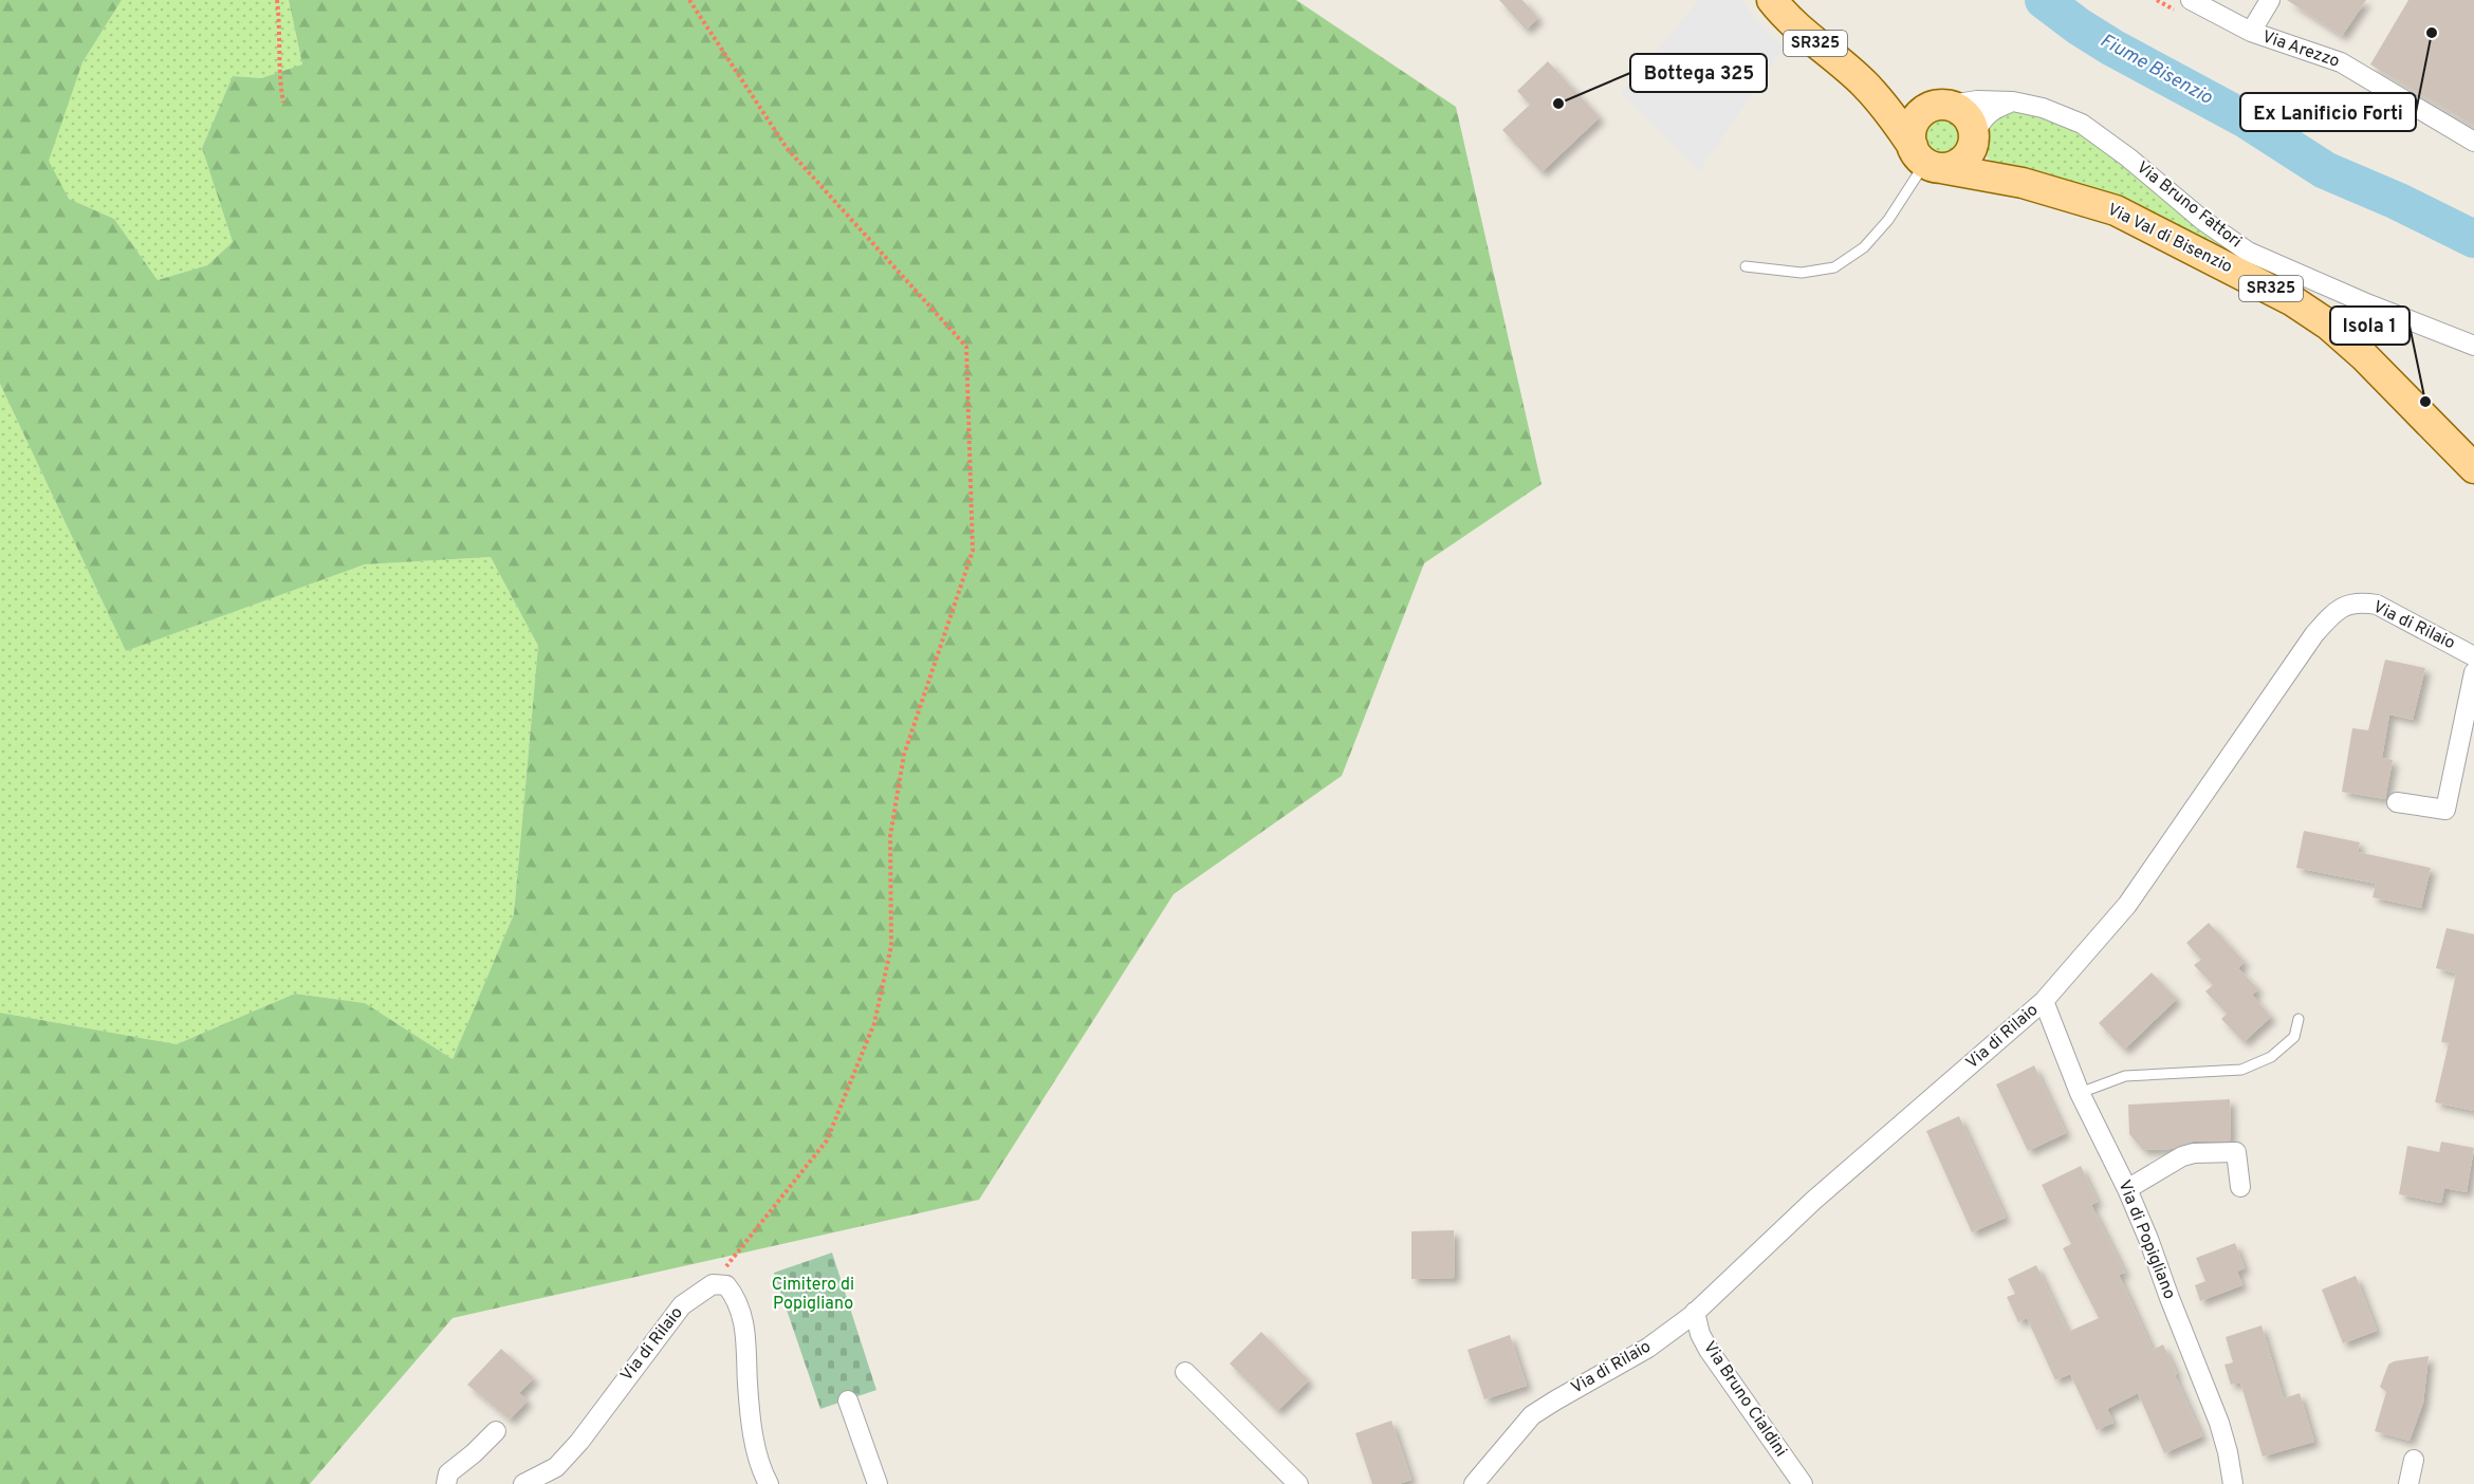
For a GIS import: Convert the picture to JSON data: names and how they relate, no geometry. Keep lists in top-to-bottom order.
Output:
{
  "streets": {
    "main road": ["SR325", "Via Val di Bisenzio"],
    "street": [
      "Via Arezzo",
      "Via Bruno Fattori",
      "Via di Rilaio",
      "Via di Popigliano",
      "Via Bruno Cialdini"
    ]
  },
  "crossings": [
    ["SR325", "Via Bruno Fattori"],
    ["SR325", "Via Val di Bisenzio"],
    ["Via di Rilaio", "Via di Popigliano"],
    ["Via di Rilaio", "Via Bruno Cialdini"]
  ],
  "water": ["Fiume Bisenzio"],
  "parks": ["Cimitero di Popigliano"],
  "places": ["Ex Lanificio Forti", "Bottega 325", "Isola 1"]
}
